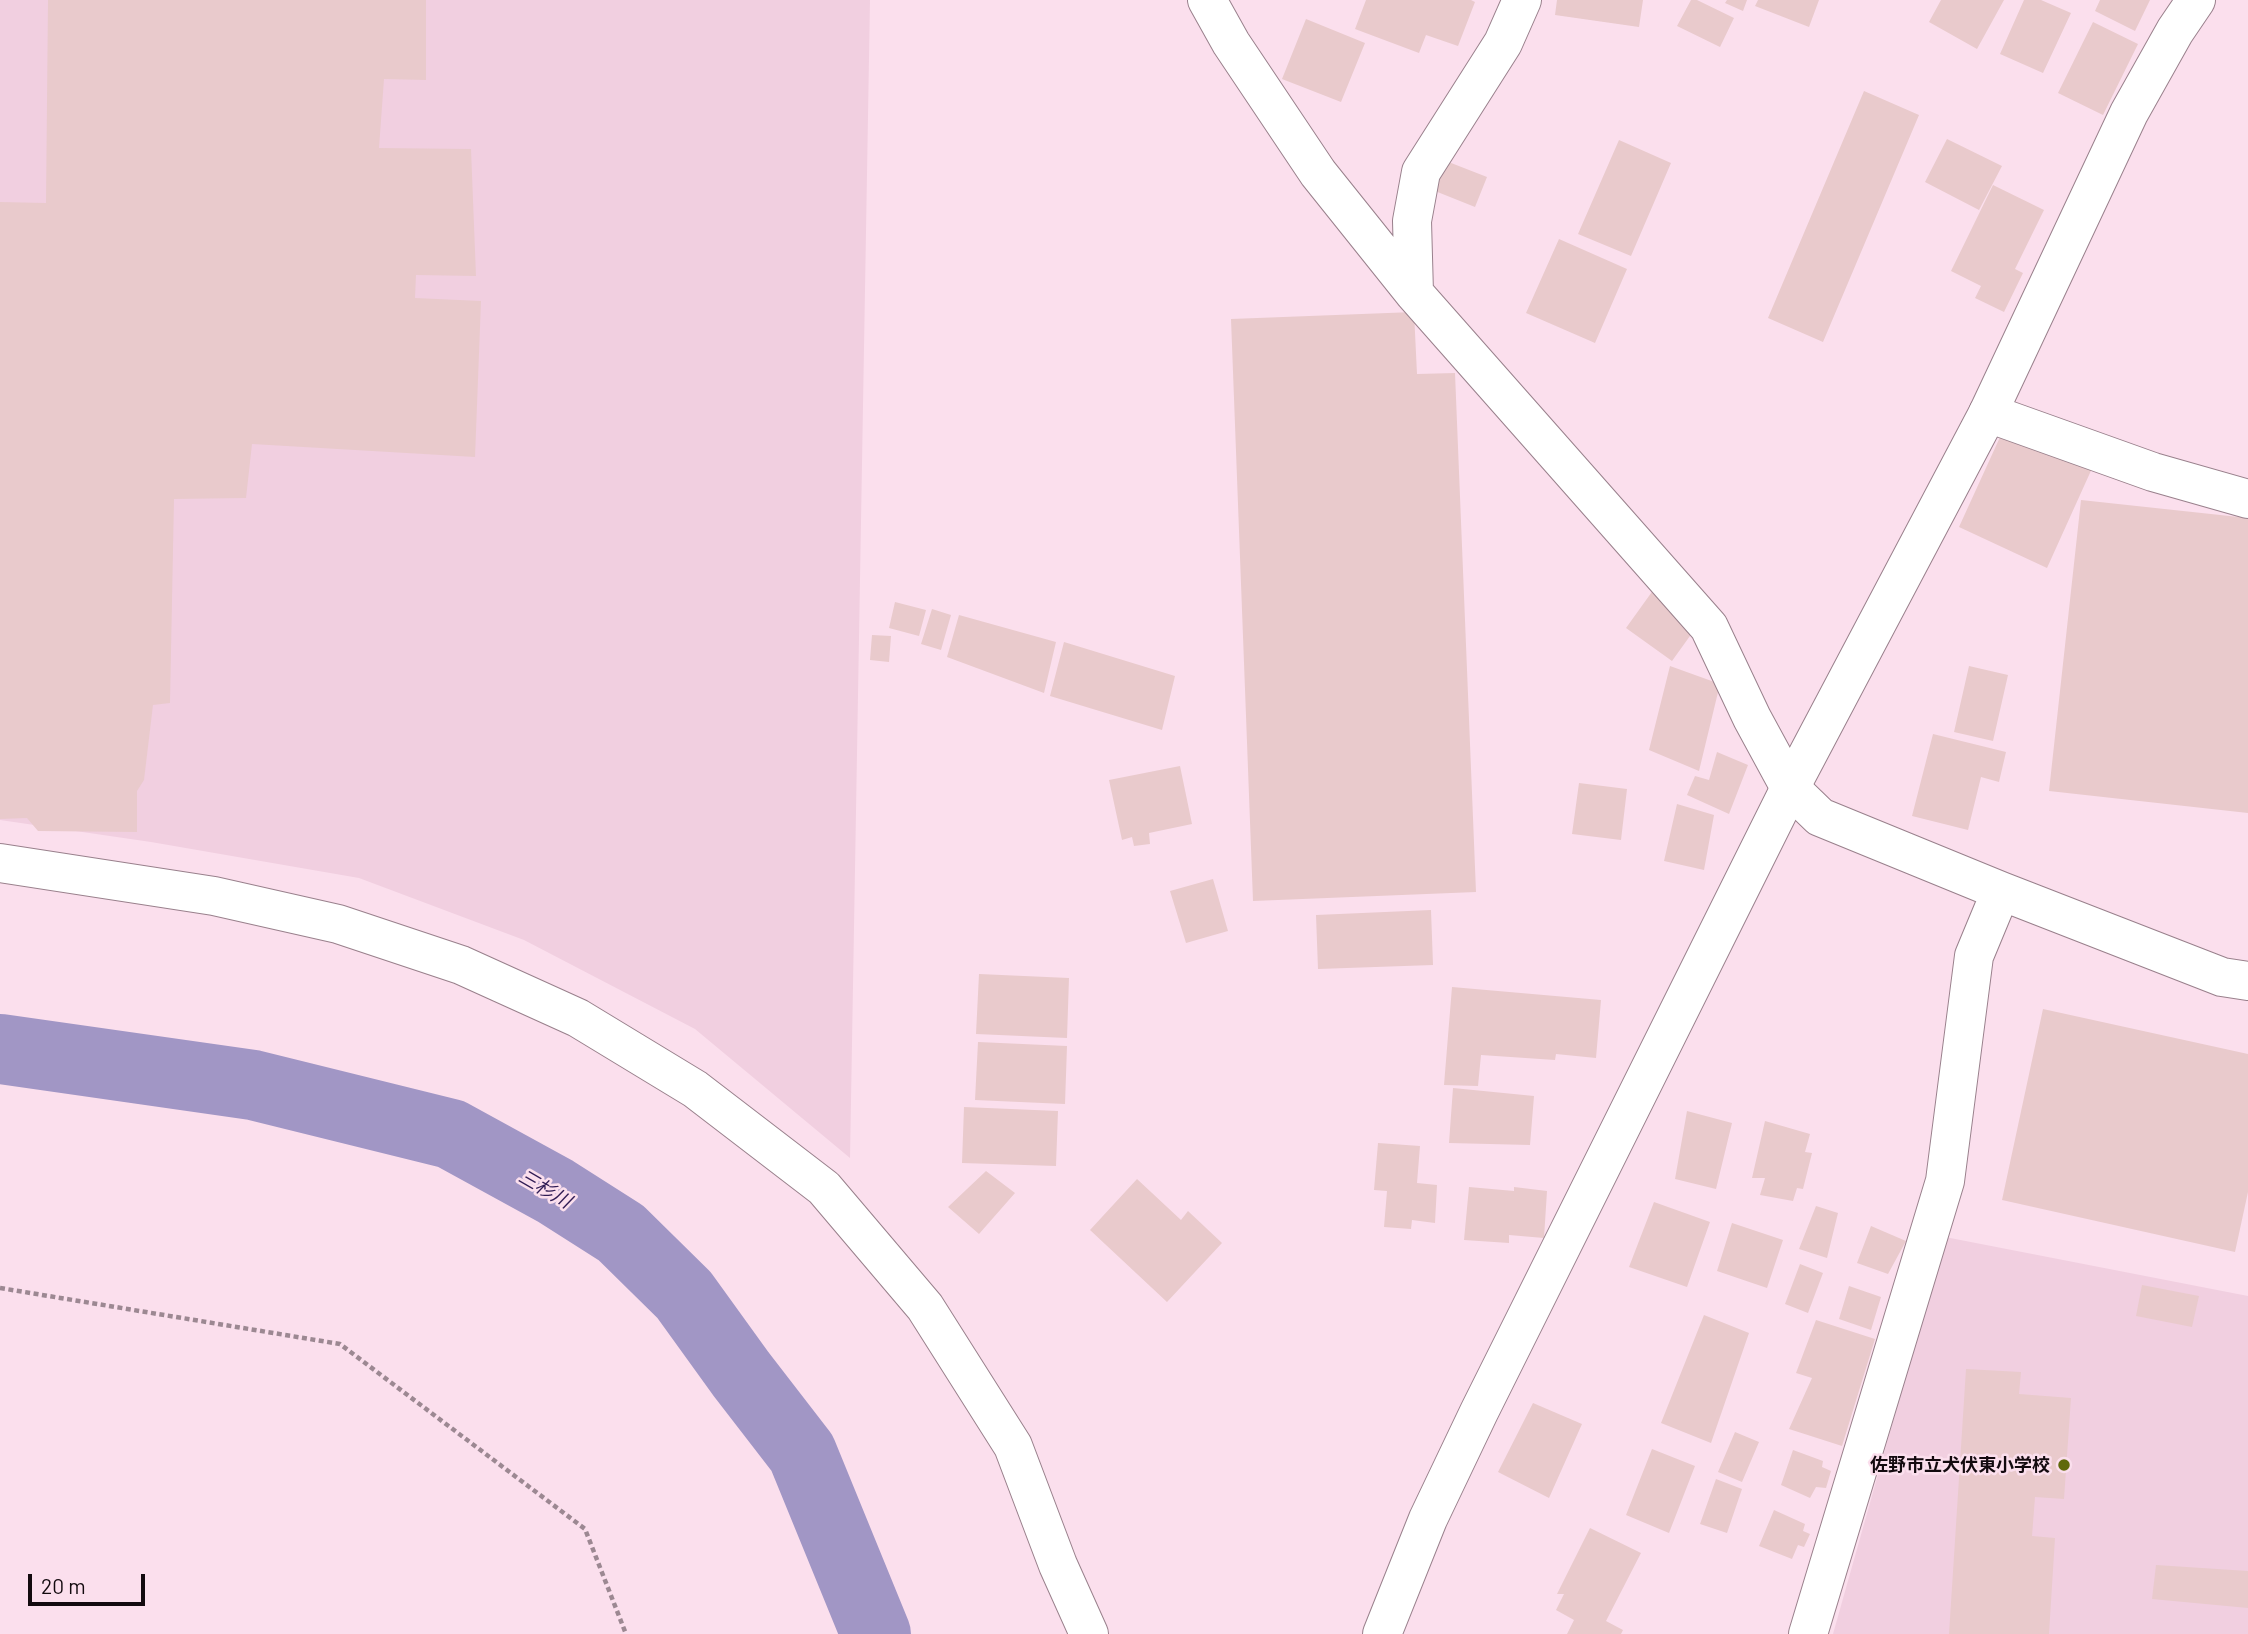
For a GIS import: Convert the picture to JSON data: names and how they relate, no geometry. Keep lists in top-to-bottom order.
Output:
{
  "water": ["三杉川"],
  "places": ["佐野市立犬伏東小学校"],
  "scale_bar": "20 m"
}
